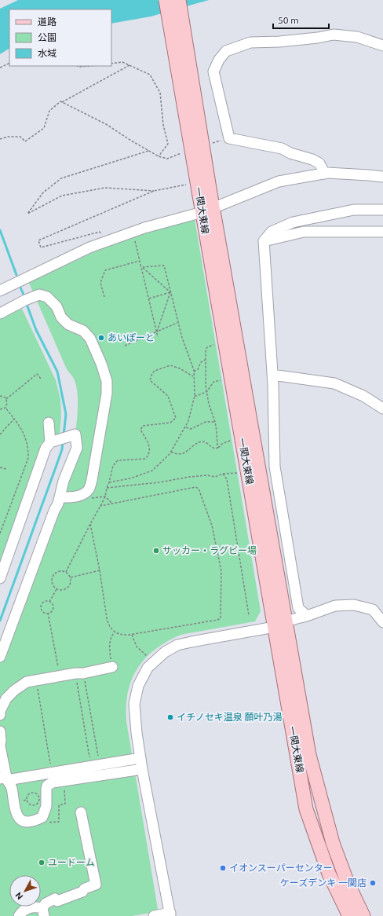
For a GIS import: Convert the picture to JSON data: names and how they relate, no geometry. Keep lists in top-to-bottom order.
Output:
{
  "streets": {
    "main road": ["一関大東線"]
  },
  "places": [
    "あいぽーと",
    "サッカー・ラグビー場",
    "イチノセキ温泉 願叶乃湯",
    "ユードーム",
    "イオンスーパーセンター",
    "ケーズデンキ 一関店"
  ],
  "legend": ["道路", "公園", "水域"],
  "scale_bar": "50 m",
  "north": "bottom left"
}
